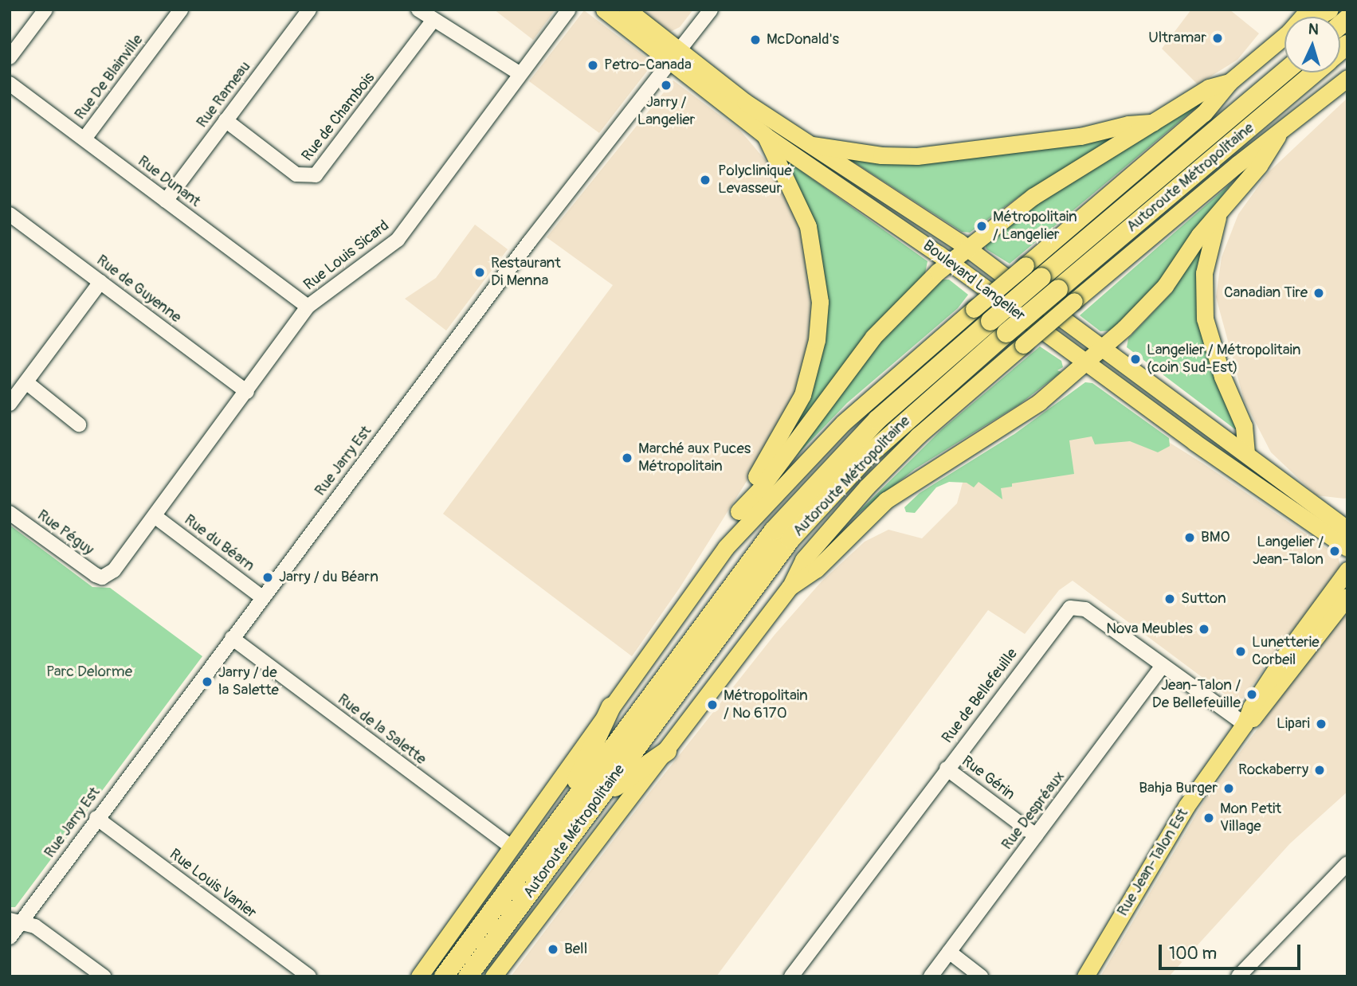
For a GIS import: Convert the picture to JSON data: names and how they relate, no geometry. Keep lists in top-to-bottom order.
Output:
{
  "streets": {
    "highway": ["Autoroute Métropolitaine"],
    "main road": ["Boulevard Langelier", "Rue Jean-Talon Est"],
    "street": [
      "Rue De Blainville",
      "Rue Rameau",
      "Rue de Chambois",
      "Rue Dunant",
      "Rue Louis Sicard",
      "Rue de Guyenne",
      "Rue Jarry Est",
      "Rue Péguy",
      "Rue du Béarn",
      "Rue de Bellefeuille",
      "Rue de la Salette",
      "Rue Gérin",
      "Rue Despréaux",
      "Rue Louis Vanier"
    ]
  },
  "crossings": [
    ["Rue De Blainville", "Rue Dunant"],
    ["Rue Rameau", "Rue de Chambois"],
    ["Rue Rameau", "Rue Dunant"],
    ["Rue Dunant", "Rue Louis Sicard"],
    ["Rue Louis Sicard", "Rue de Guyenne"],
    ["Rue Louis Sicard", "Rue Péguy"],
    ["Rue Louis Sicard", "Rue du Béarn"],
    ["Boulevard Langelier", "Rue Jarry Est"],
    ["Rue Jarry Est", "Rue du Béarn"],
    ["Rue Jarry Est", "Rue de la Salette"],
    ["Rue Jarry Est", "Rue Louis Vanier"],
    ["Rue de Bellefeuille", "Rue Gérin"],
    ["Rue de Bellefeuille", "Rue Despréaux"],
    ["Rue de Bellefeuille", "Rue Jean-Talon Est"],
    ["Rue Gérin", "Rue Despréaux"]
  ],
  "parks": ["Parc Delorme"],
  "places": [
    "Ultramar",
    "McDonald's",
    "Petro-Canada",
    "Jarry / Langelier",
    "Polyclinique Levasseur",
    "Métropolitain / Langelier",
    "Restaurant Di Menna",
    "Canadian Tire",
    "Langelier / Métropolitain (coin Sud-Est)",
    "Marché aux Puces Métropolitain",
    "BMO",
    "Langelier / Jean-Talon",
    "Jarry / du Béarn",
    "Sutton",
    "Nova Meubles",
    "Lunetterie Corbeil",
    "Jarry / de la Salette",
    "Jean-Talon / De Bellefeuille",
    "Métropolitain / No 6170",
    "Lipari",
    "Rockaberry",
    "Bahja Burger",
    "Mon Petit Village",
    "Bell"
  ],
  "scale_bar": "100 m",
  "north": "top"
}
